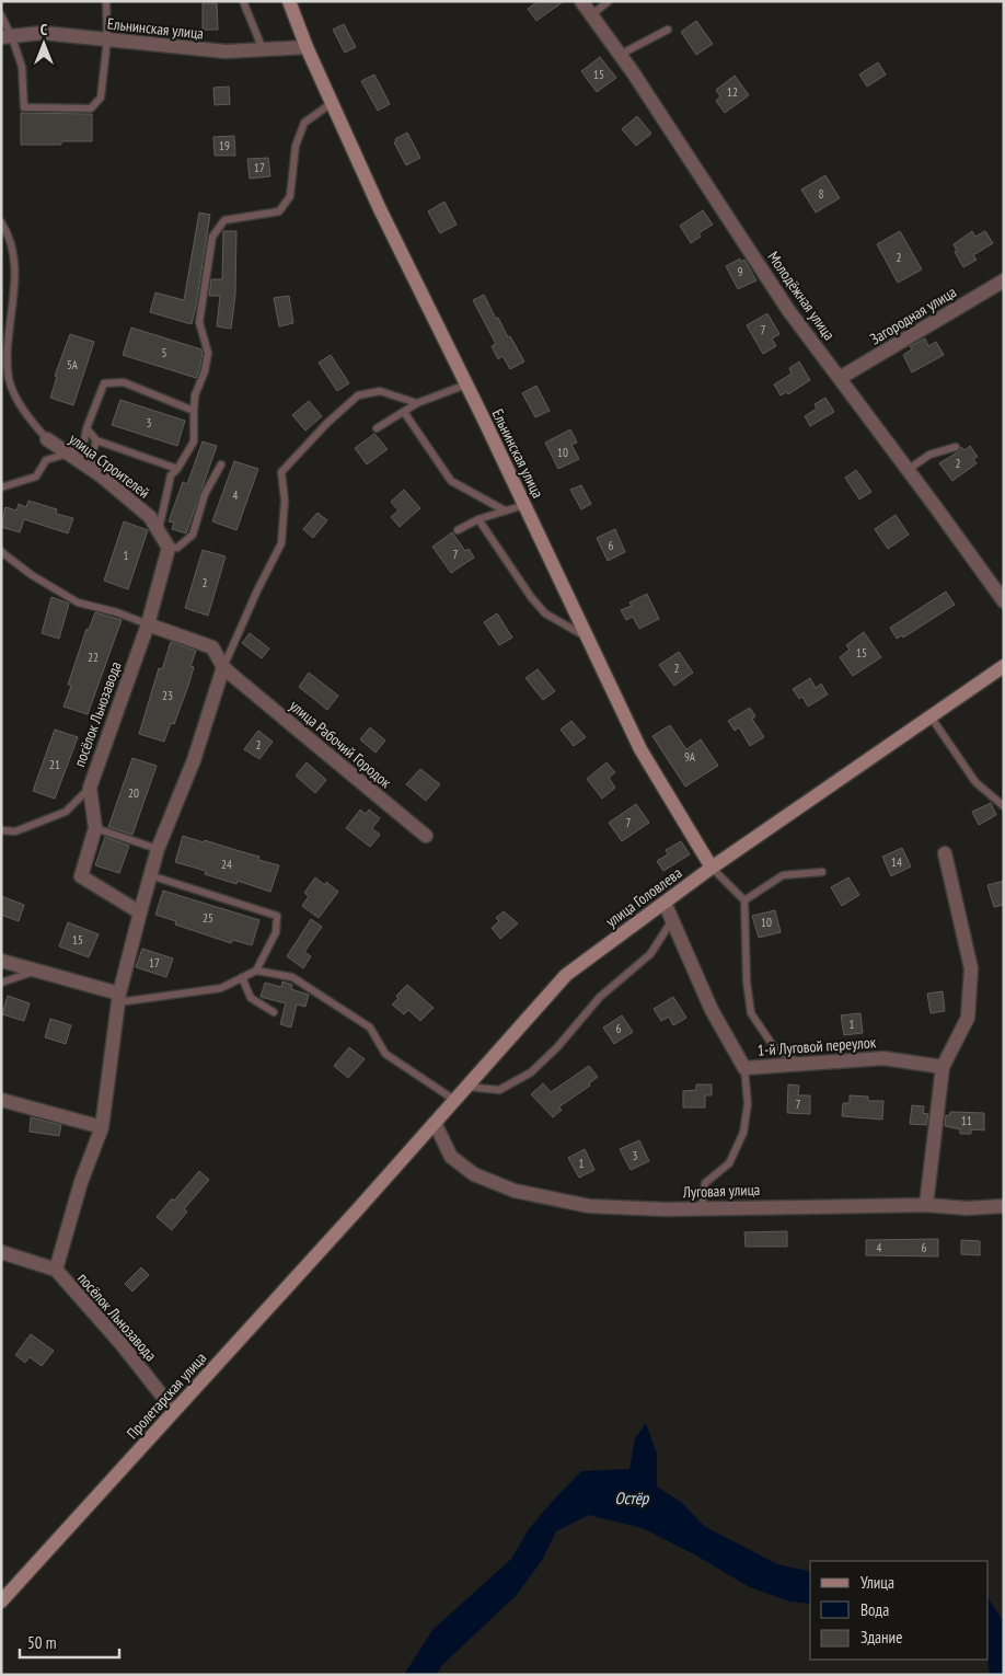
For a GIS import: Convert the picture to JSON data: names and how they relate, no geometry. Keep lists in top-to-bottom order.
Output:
{
  "streets": {
    "main road": ["Ельнинская улица", "улица Головлева", "Пролетарская улица"],
    "street": [
      "Молодёжная улица",
      "Загородная улица",
      "улица Строителей",
      "посёлок Льнозавода",
      "улица Рабочий Городок",
      "1-й Луговой переулок",
      "Луговая улица"
    ]
  },
  "crossings": [
    ["Ельнинская улица", "улица Головлева"],
    ["Молодёжная улица", "Загородная улица"],
    ["посёлок Льнозавода", "улица Рабочий Городок"],
    ["посёлок Льнозавода", "Пролетарская улица"],
    ["улица Головлева", "1-й Луговой переулок"],
    ["улица Головлева", "Луговая улица"],
    ["улица Головлева", "Пролетарская улица"]
  ],
  "water": ["Остёр"],
  "house_numbers": [
    "15",
    "12",
    "19",
    "17",
    "8",
    "2",
    "9",
    "7",
    "5",
    "5А",
    "3",
    "10",
    "2",
    "4",
    "6",
    "7",
    "1",
    "2",
    "15",
    "22",
    "2",
    "23",
    "2",
    "9А",
    "21",
    "20",
    "7",
    "14",
    "24",
    "25",
    "10",
    "15",
    "17",
    "1",
    "6",
    "7",
    "11",
    "3",
    "1",
    "4",
    "6"
  ],
  "legend": ["Улица", "Вода", "Здание"],
  "scale_bar": "50 m",
  "north": "top"
}
